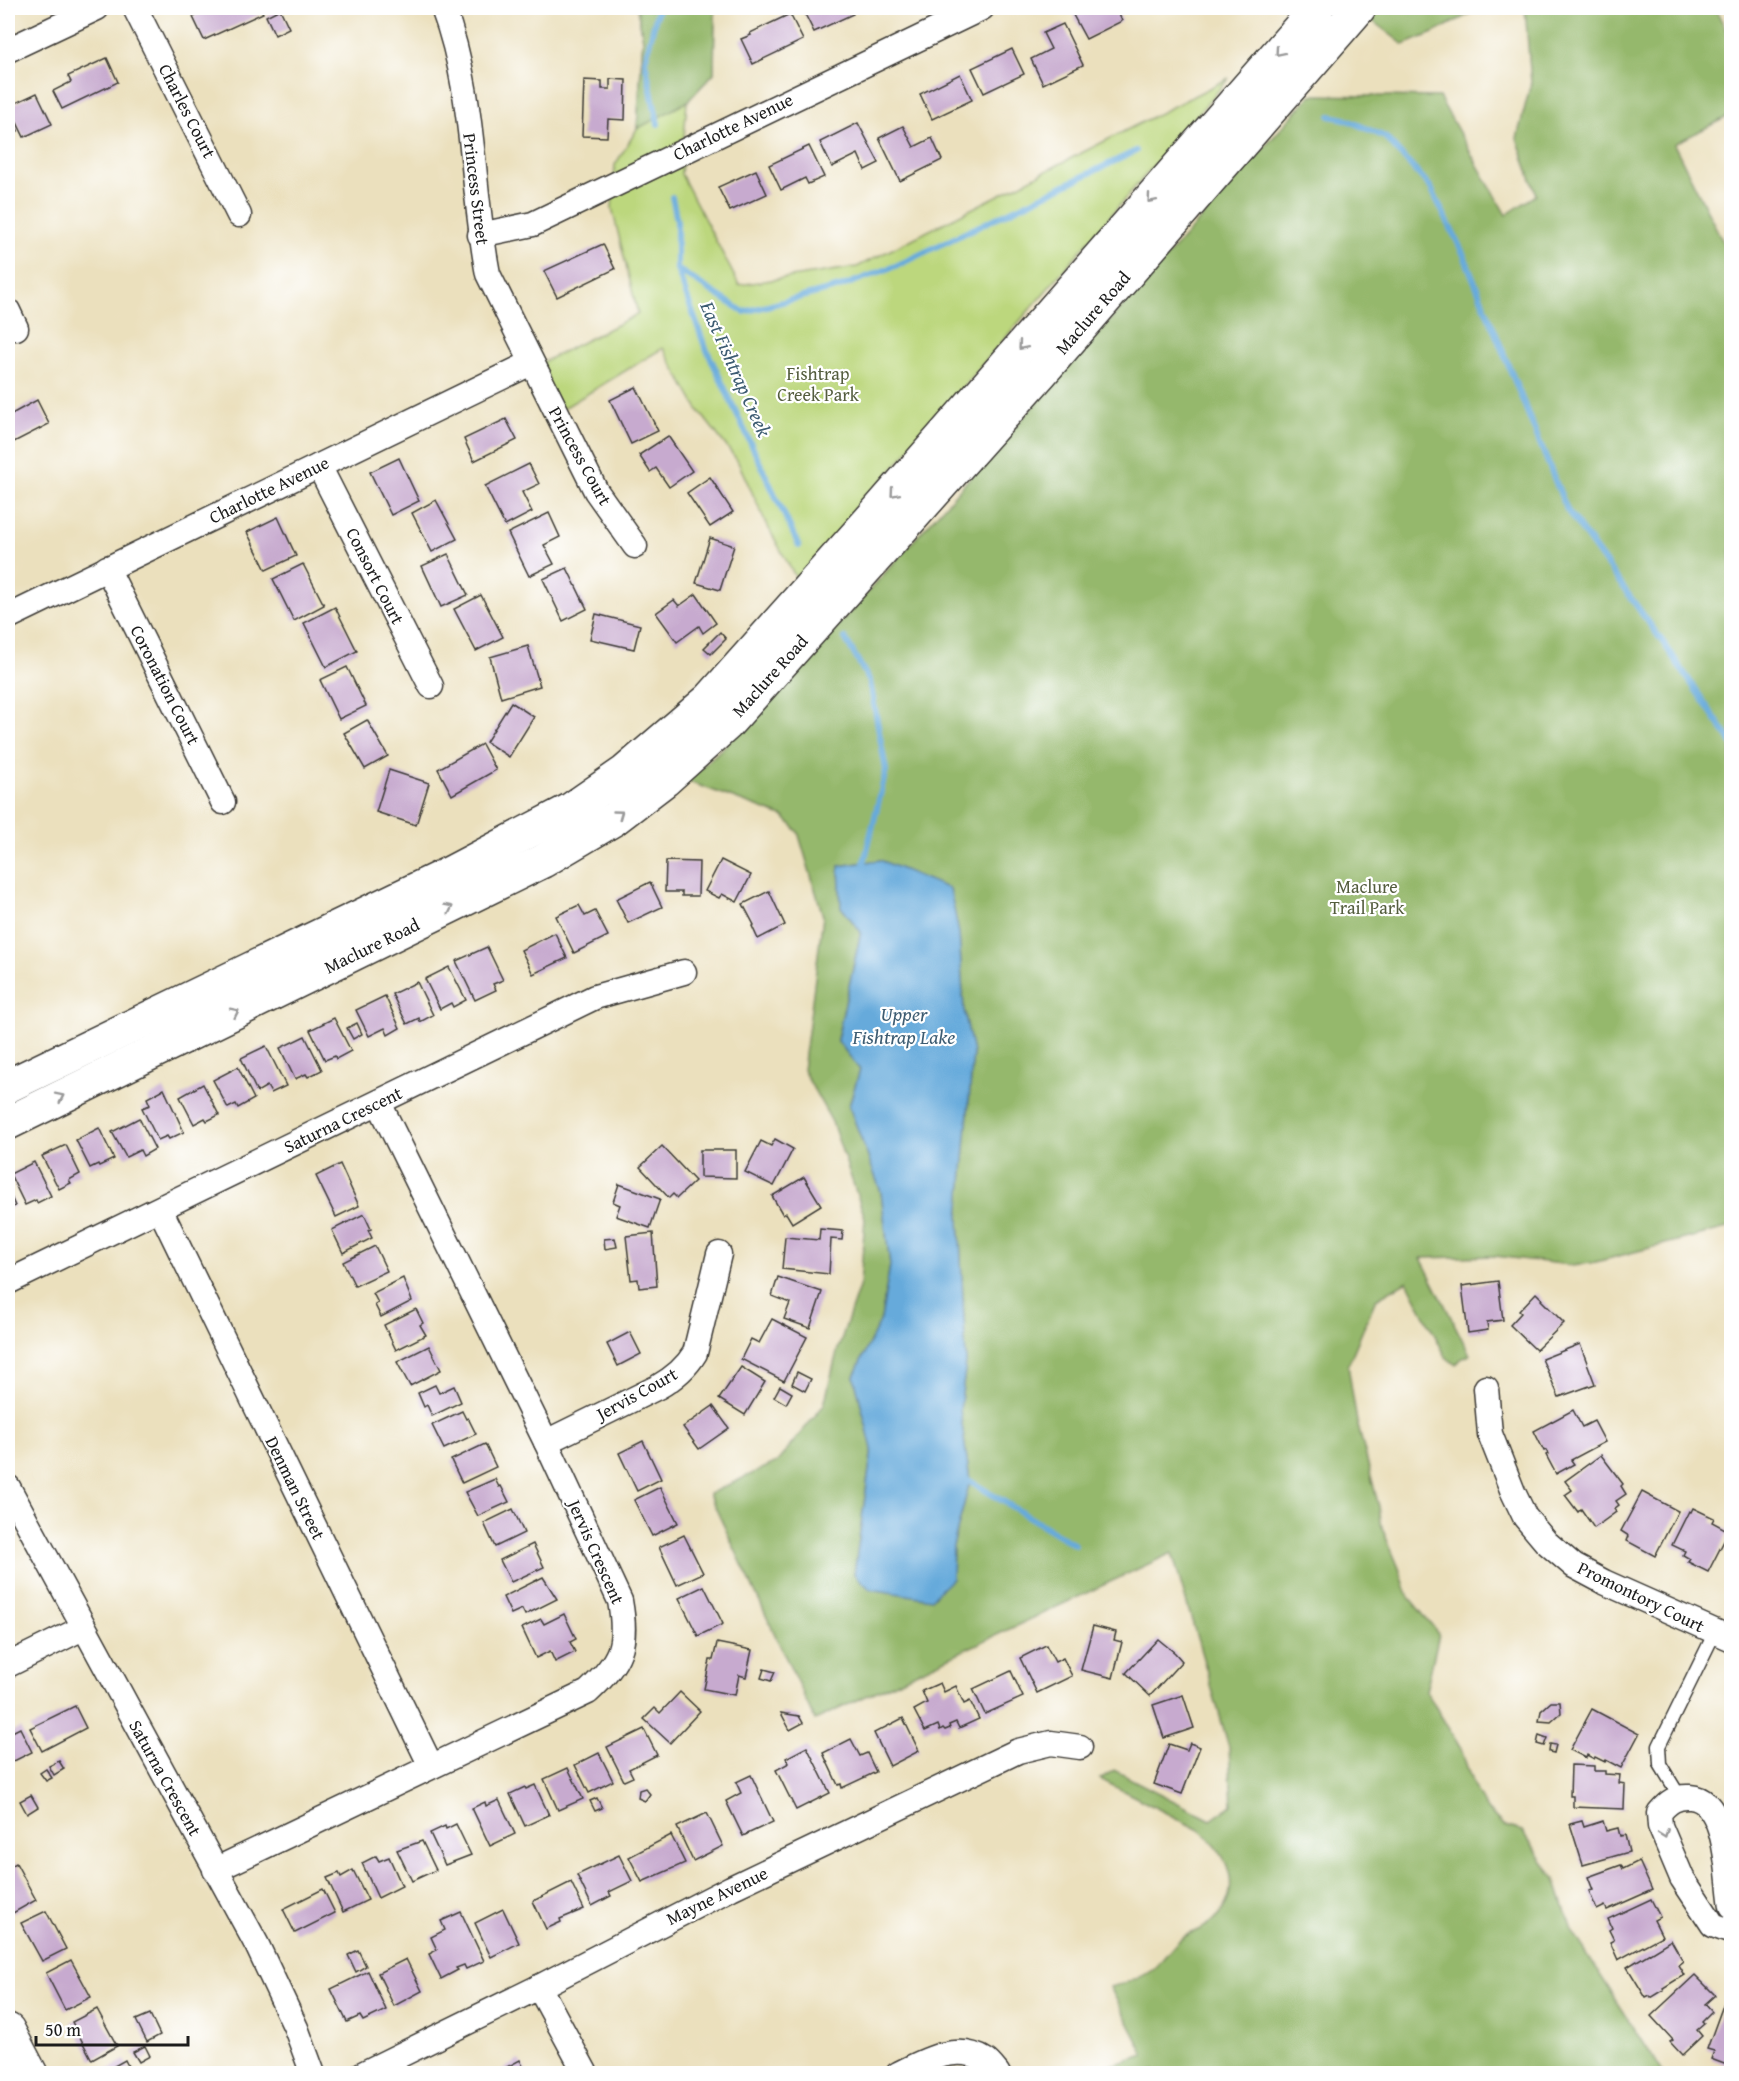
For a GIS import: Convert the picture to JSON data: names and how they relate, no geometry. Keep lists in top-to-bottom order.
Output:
{
  "streets": {
    "main road": ["Maclure Road"],
    "street": [
      "Charles Court",
      "Charlotte Avenue",
      "Princess Street",
      "Princess Court",
      "Consort Court",
      "Coronation Court",
      "Saturna Crescent",
      "Jervis Court",
      "Denman Street",
      "Jervis Crescent",
      "Promontory Court",
      "Mayne Avenue"
    ]
  },
  "crossings": [
    ["Charlotte Avenue", "Princess Street"],
    ["Charlotte Avenue", "Princess Court"],
    ["Charlotte Avenue", "Consort Court"],
    ["Charlotte Avenue", "Coronation Court"],
    ["Princess Street", "Princess Court"],
    ["Saturna Crescent", "Denman Street"],
    ["Saturna Crescent", "Jervis Crescent"],
    ["Jervis Court", "Jervis Crescent"],
    ["Denman Street", "Jervis Crescent"]
  ],
  "water": ["East Fishtrap Creek", "Upper Fishtrap Lake"],
  "parks": ["Fishtrap Creek Park", "Maclure Trail Park"],
  "scale_bar": "50 m"
}
